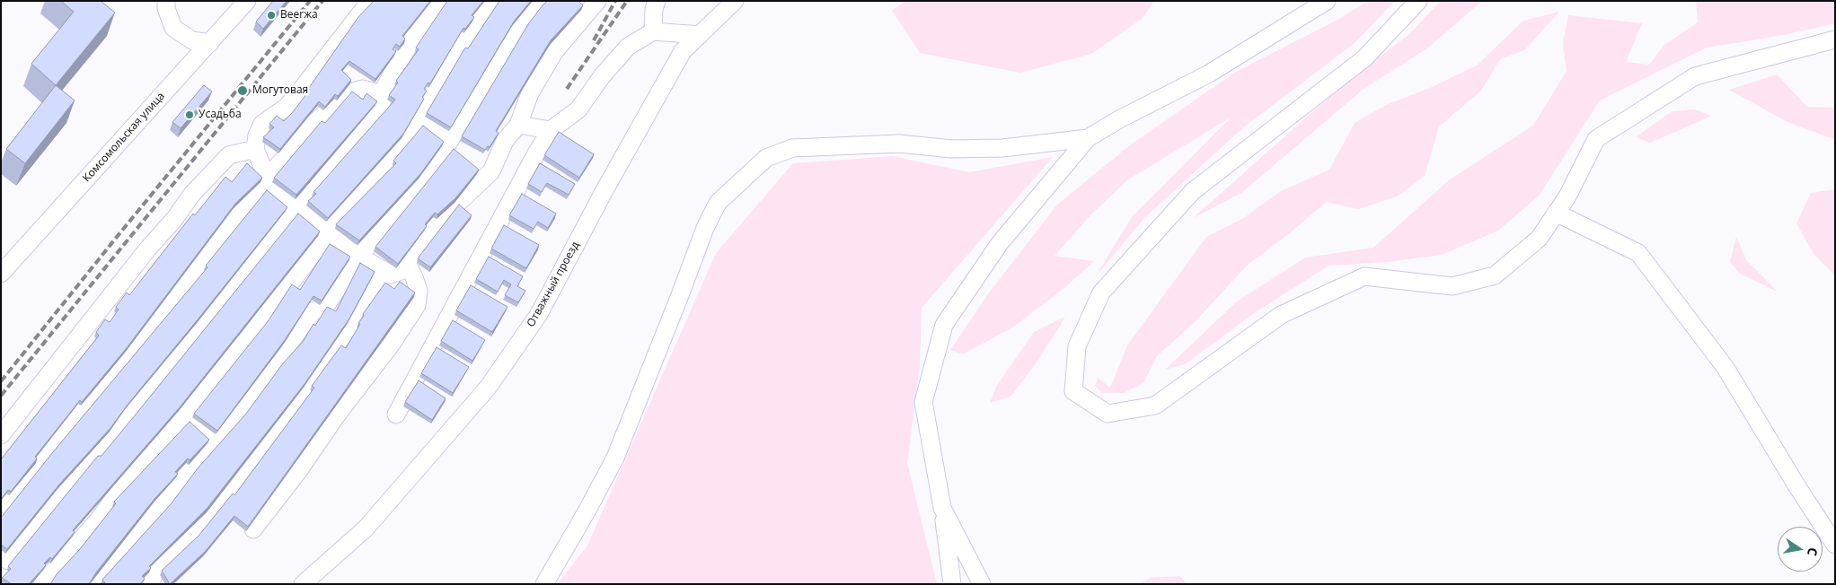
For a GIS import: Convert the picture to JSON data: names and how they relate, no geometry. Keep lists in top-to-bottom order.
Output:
{
  "streets": {
    "street": ["Комсомольская улица", "Отважный проезд"]
  },
  "places": ["Beerжа", "Могутовая", "Усадьба"],
  "north": "right"
}
